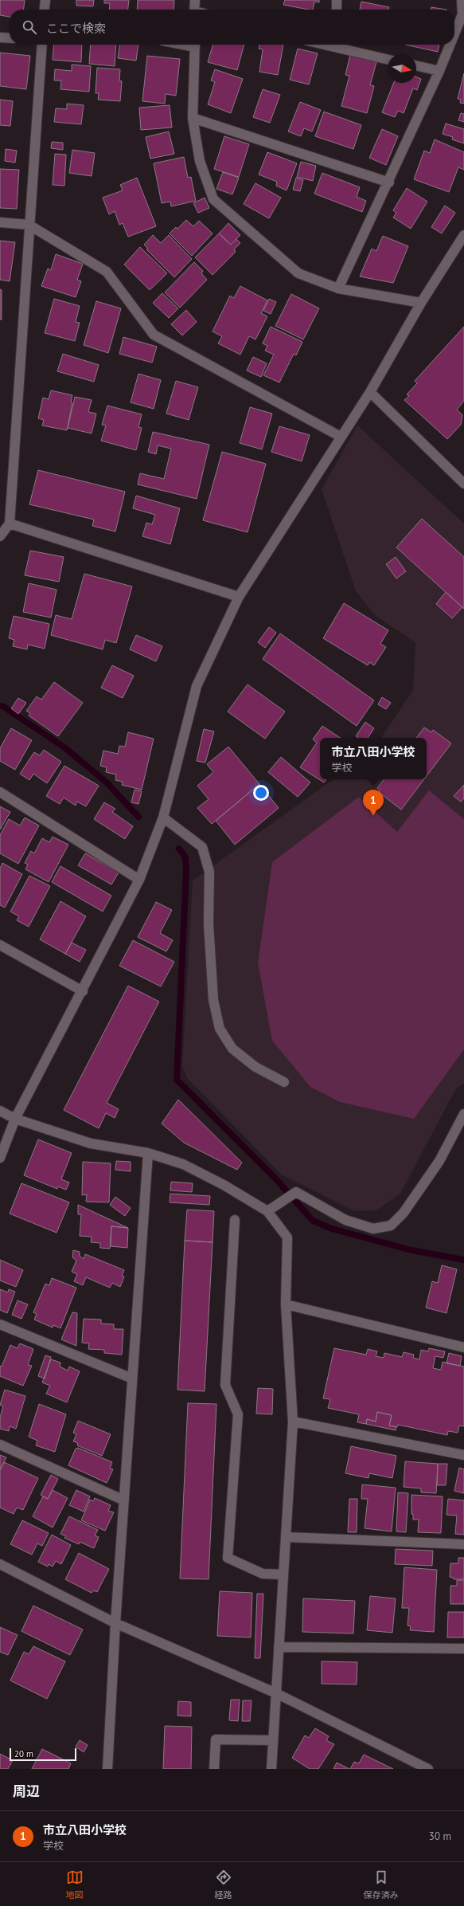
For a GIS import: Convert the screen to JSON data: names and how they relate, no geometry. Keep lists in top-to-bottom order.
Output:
{
  "scale_bar": "20 m",
  "north": "right",
  "page": {
    "search": "ここで検索",
    "popup": ["市立八田小学校", "学校"],
    "pins": "1",
    "scale": "20 m",
    "heading": "周辺",
    "list": [
      {
        "mark": "1",
        "name": "市立八田小学校",
        "note": "学校",
        "value": "30 m"
      }
    ],
    "nav": ["地図", "経路", "保存済み"]
  }
}
